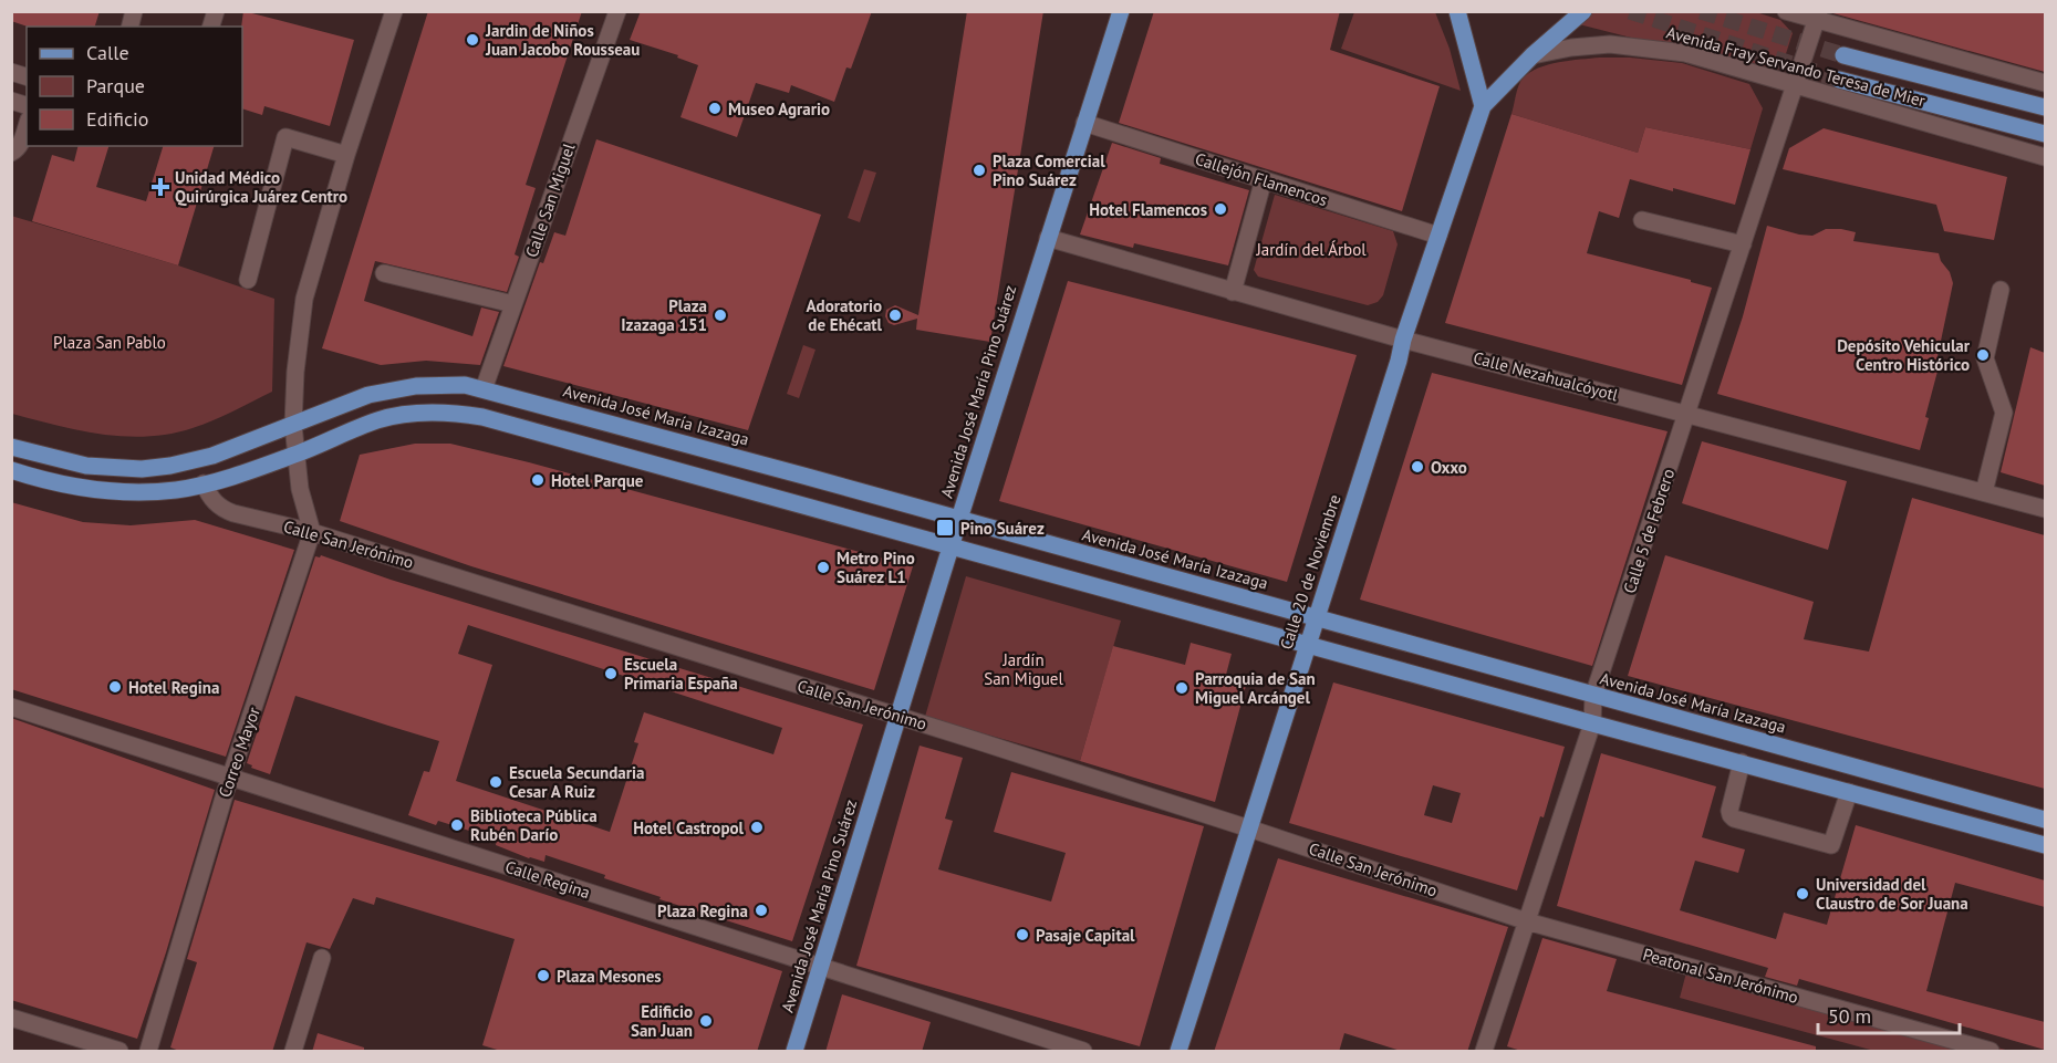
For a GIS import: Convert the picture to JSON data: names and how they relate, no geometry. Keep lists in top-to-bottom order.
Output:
{
  "streets": {
    "main road": [
      "Avenida Fray Servando Teresa de Mier",
      "Avenida José María Pino Suárez",
      "Avenida José María Izazaga",
      "Calle 20 de Noviembre"
    ],
    "street": [
      "Callejón Flamencos",
      "Calle San Miguel",
      "Calle Nezahualcóyotl",
      "Calle 5 de Febrero",
      "Calle San Jerónimo",
      "Correo Mayor",
      "Calle Regina",
      "Peatonal San Jerónimo"
    ]
  },
  "crossings": [
    ["Avenida Fray Servando Teresa de Mier", "Calle 5 de Febrero"],
    ["Callejón Flamencos", "Avenida José María Pino Suárez"],
    ["Callejón Flamencos", "Calle 20 de Noviembre"],
    ["Calle San Miguel", "Avenida José María Izazaga"],
    ["Calle Nezahualcóyotl", "Avenida José María Pino Suárez"],
    ["Calle Nezahualcóyotl", "Calle 5 de Febrero"],
    ["Calle Nezahualcóyotl", "Calle 20 de Noviembre"],
    ["Avenida José María Pino Suárez", "Avenida José María Izazaga"],
    ["Avenida José María Pino Suárez", "Calle San Jerónimo"],
    ["Avenida José María Pino Suárez", "Calle Regina"],
    ["Avenida José María Izazaga", "Calle 5 de Febrero"],
    ["Avenida José María Izazaga", "Calle 20 de Noviembre"],
    ["Calle 5 de Febrero", "Calle San Jerónimo"],
    ["Calle 5 de Febrero", "Peatonal San Jerónimo"],
    ["Calle San Jerónimo", "Calle 20 de Noviembre"],
    ["Calle San Jerónimo", "Correo Mayor"],
    ["Calle San Jerónimo", "Peatonal San Jerónimo"],
    ["Correo Mayor", "Calle Regina"]
  ],
  "parks": ["Jardín del Árbol", "Plaza San Pablo", "Jardín San Miguel"],
  "places": {
    "other": [
      "Jardin de Niños Juan Jacobo Rousseau",
      "Museo Agrario",
      "Plaza Comercial Pino Suárez",
      "Hotel Flamencos",
      "Plaza Izazaga 151",
      "Adoratorio de Ehécatl",
      "Depósito Vehicular Centro Histórico",
      "Oxxo",
      "Hotel Parque",
      "Metro Pino Suárez L1",
      "Escuela Primaria España",
      "Hotel Regina",
      "Parroquia de San Miguel Arcángel",
      "Escuela Secundaria Cesar A Ruiz",
      "Biblioteca Pública Rubén Darío",
      "Hotel Castropol",
      "Universidad del Claustro de Sor Juana",
      "Plaza Regina",
      "Pasaje Capital",
      "Plaza Mesones",
      "Edificio San Juan"
    ],
    "health": ["Unidad Médico Quirúrgica Juárez Centro"],
    "transit": ["Pino Suárez"]
  },
  "legend": ["Calle", "Parque", "Edificio"],
  "scale_bar": "50 m"
}
